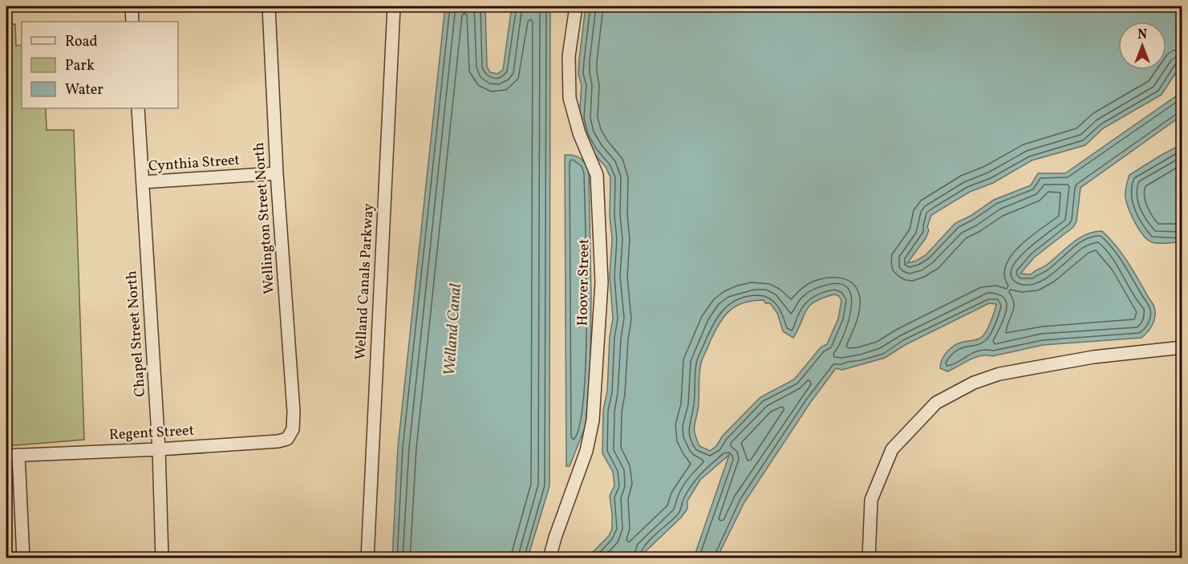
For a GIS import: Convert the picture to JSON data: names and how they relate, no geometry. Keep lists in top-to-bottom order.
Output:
{
  "streets": {
    "street": [
      "Cynthia Street",
      "Wellington Street North",
      "Welland Canals Parkway",
      "Hoover Street",
      "Chapel Street North",
      "Regent Street"
    ]
  },
  "crossings": [
    ["Cynthia Street", "Wellington Street North"],
    ["Cynthia Street", "Chapel Street North"],
    ["Wellington Street North", "Regent Street"],
    ["Chapel Street North", "Regent Street"]
  ],
  "water": ["Welland Canal"],
  "legend": ["Road", "Park", "Water"],
  "north": "top"
}
